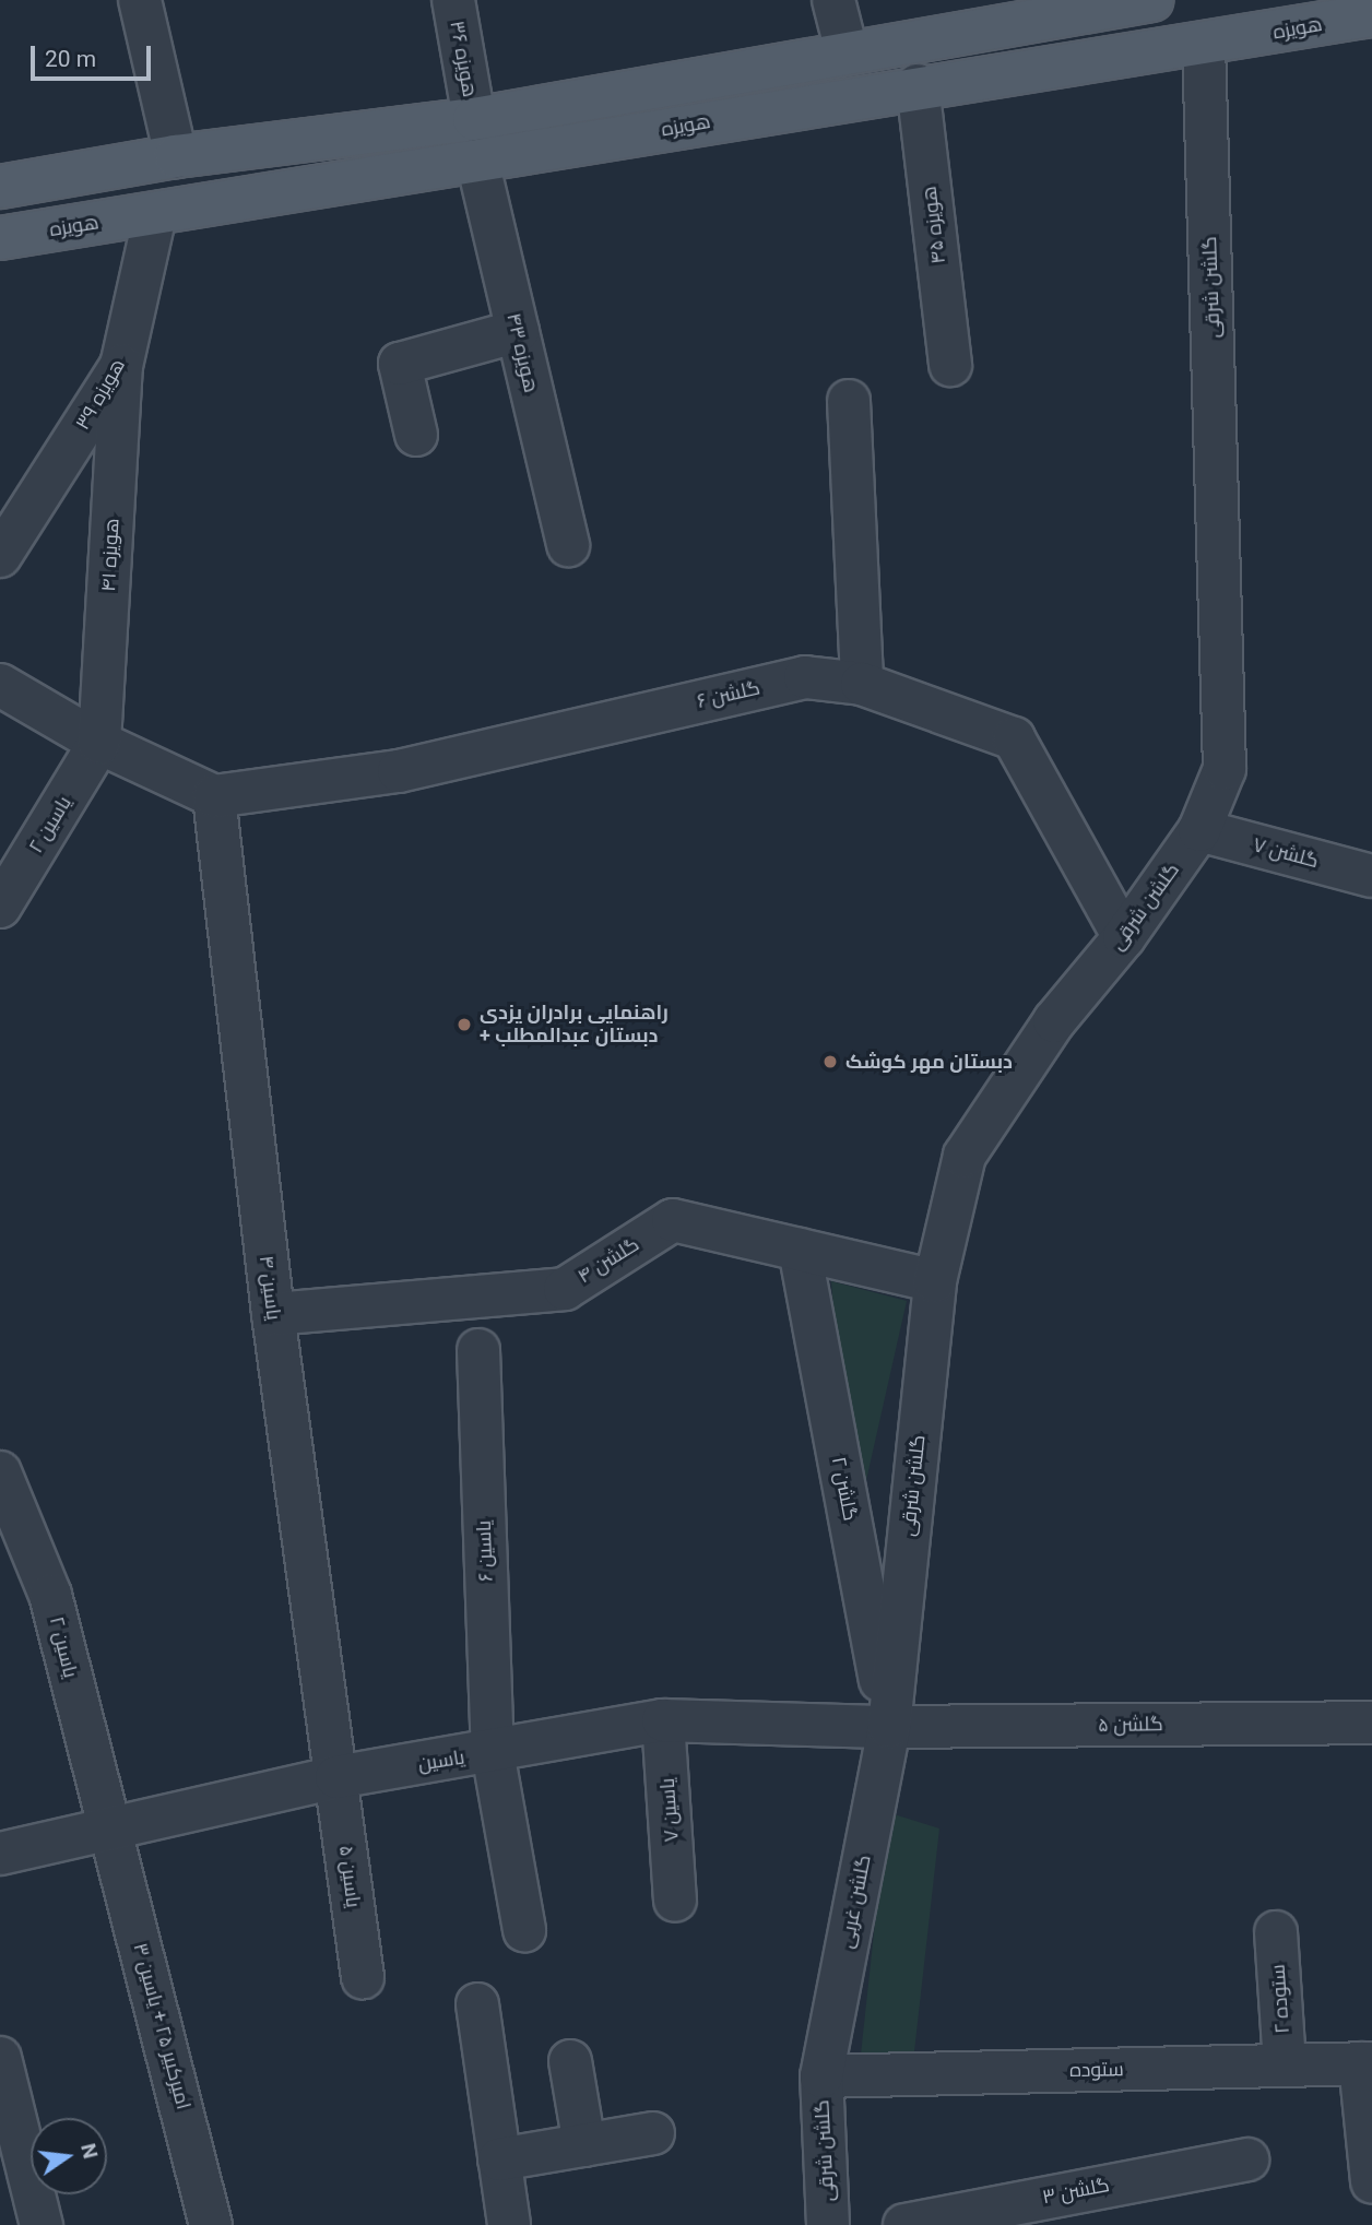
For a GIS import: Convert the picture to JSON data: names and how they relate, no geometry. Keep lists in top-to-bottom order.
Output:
{
  "streets": {
    "main road": ["هویزه"],
    "street": [
      "هویزه ۳۶",
      "هویزه ۴۵",
      "گلشن شرقی",
      "هویزه ۴۳",
      "هویزه ۳۹",
      "هویزه ۴۱",
      "گلشن ۶",
      "یاسین ۲",
      "گلشن ۷",
      "گلشن ۴",
      "یاسین ۴",
      "گلشن ۲",
      "یاسین ۶",
      "گلشن ۵",
      "یاسین",
      "یاسین ۷",
      "یاسین ۵",
      "گلشن غربی",
      "ستوده ۲",
      "امیرکبیر ۲۵ + یاسین ۳",
      "ستوده",
      "گلشن ۳"
    ]
  },
  "crossings": [
    ["هویزه", "هویزه ۴۵"],
    ["هویزه", "گلشن شرقی"],
    ["هویزه", "هویزه ۴۳"],
    ["هویزه", "هویزه ۳۹"],
    ["گلشن شرقی", "گلشن ۶"],
    ["گلشن شرقی", "گلشن ۷"],
    ["گلشن شرقی", "گلشن ۴"],
    ["گلشن شرقی", "گلشن ۲"],
    ["گلشن شرقی", "گلشن ۵"],
    ["گلشن شرقی", "یاسین"],
    ["گلشن شرقی", "گلشن غربی"],
    ["گلشن شرقی", "ستوده"],
    ["هویزه ۳۹", "هویزه ۴۱"],
    ["هویزه ۴۱", "یاسین ۲"],
    ["گلشن ۶", "یاسین ۴"],
    ["یاسین ۲", "یاسین"],
    ["یاسین ۲", "امیرکبیر ۲۵ + یاسین ۳"],
    ["گلشن ۴", "یاسین ۴"],
    ["گلشن ۴", "گلشن ۲"],
    ["یاسین ۴", "یاسین"],
    ["یاسین ۴", "یاسین ۵"],
    ["گلشن ۲", "گلشن ۵"],
    ["گلشن ۲", "یاسین"],
    ["گلشن ۲", "گلشن غربی"],
    ["یاسین ۶", "یاسین"],
    ["گلشن ۵", "یاسین"],
    ["گلشن ۵", "گلشن غربی"],
    ["یاسین", "یاسین ۷"],
    ["یاسین", "یاسین ۵"],
    ["یاسین", "گلشن غربی"],
    ["یاسین", "امیرکبیر ۲۵ + یاسین ۳"],
    ["گلشن غربی", "ستوده"],
    ["ستوده ۲", "ستوده"]
  ],
  "places": ["راهنمایی برادران یزدی + دبستان عبدالمطلب", "دبستان مهر کوشک"],
  "scale_bar": "20 m",
  "north": "right"
}
